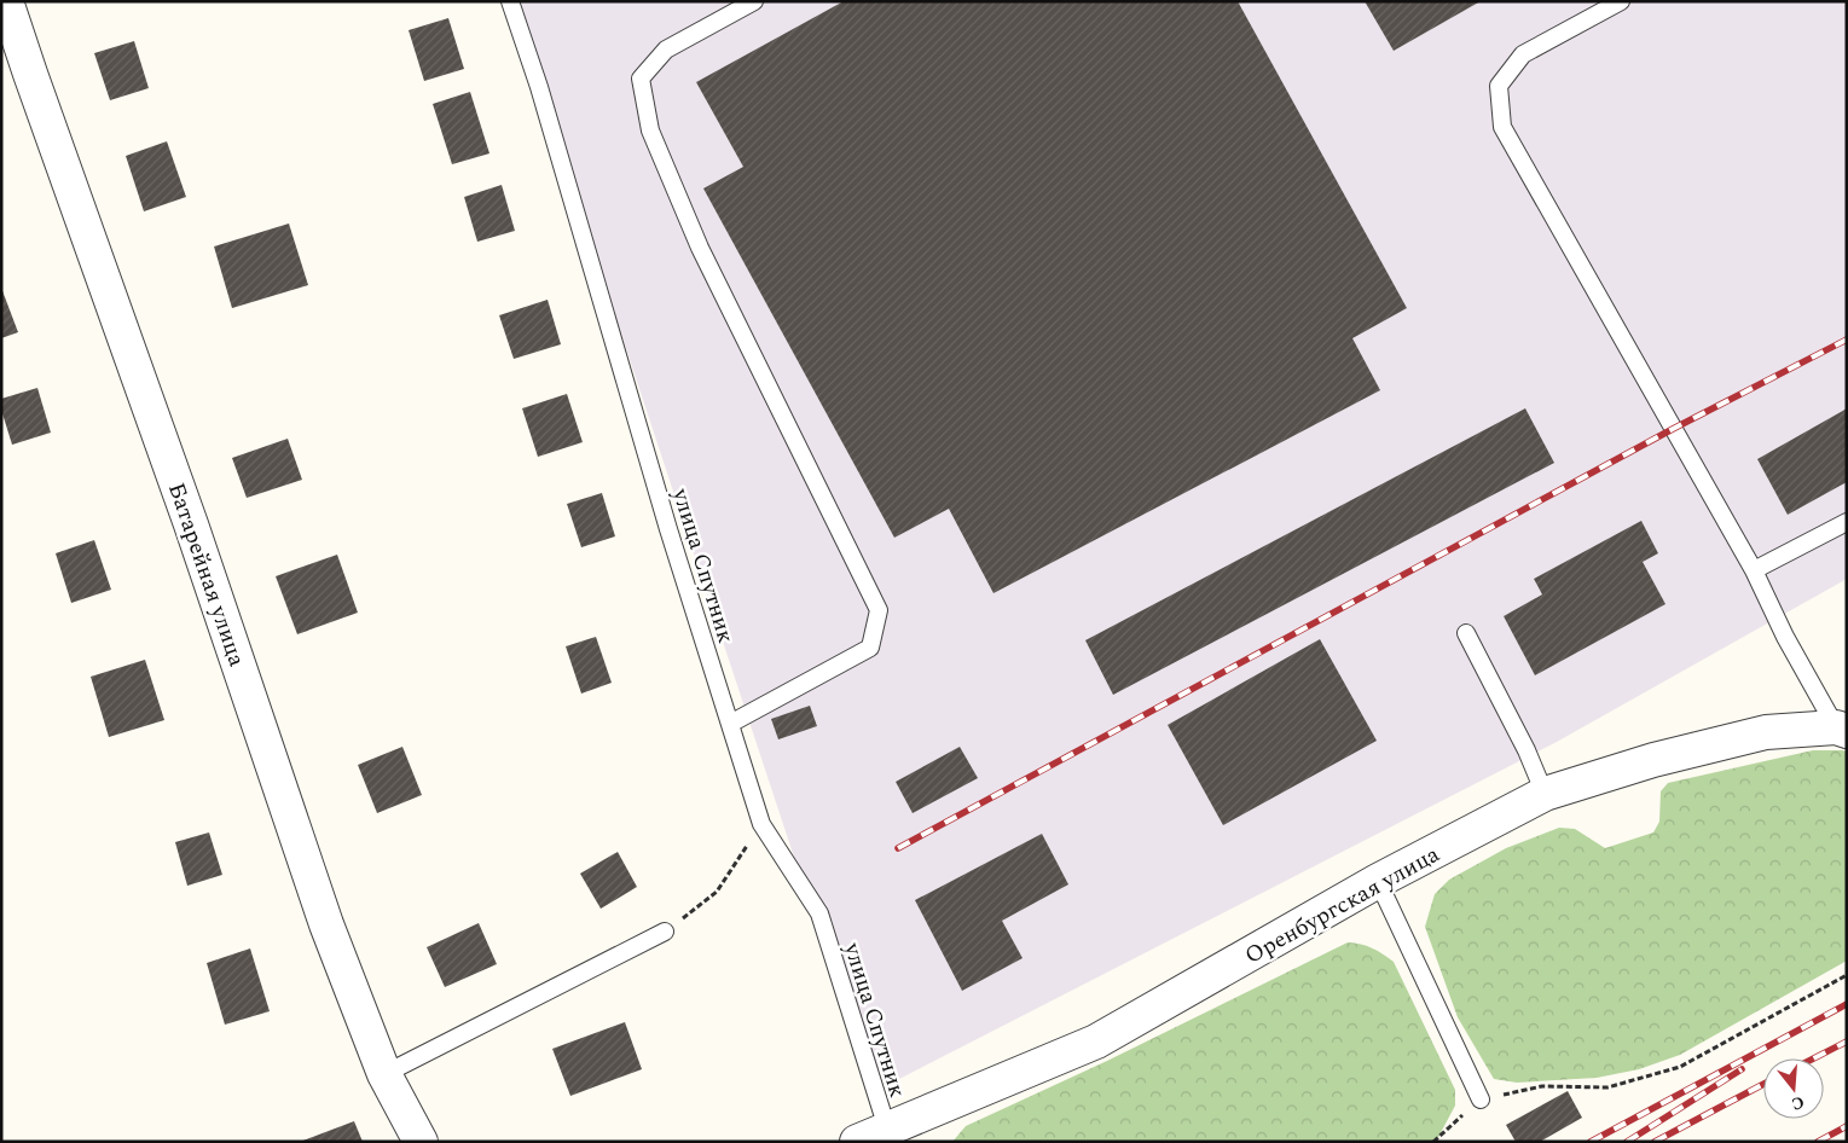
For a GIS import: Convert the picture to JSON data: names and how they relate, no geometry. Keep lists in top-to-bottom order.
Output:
{
  "streets": {
    "street": ["Батарейная улица", "Оренбургская улица"],
    "lane": ["улица Спутник"]
  },
  "crossings": [
    ["улица Спутник", "Оренбургская улица"]
  ],
  "north": "bottom"
}
